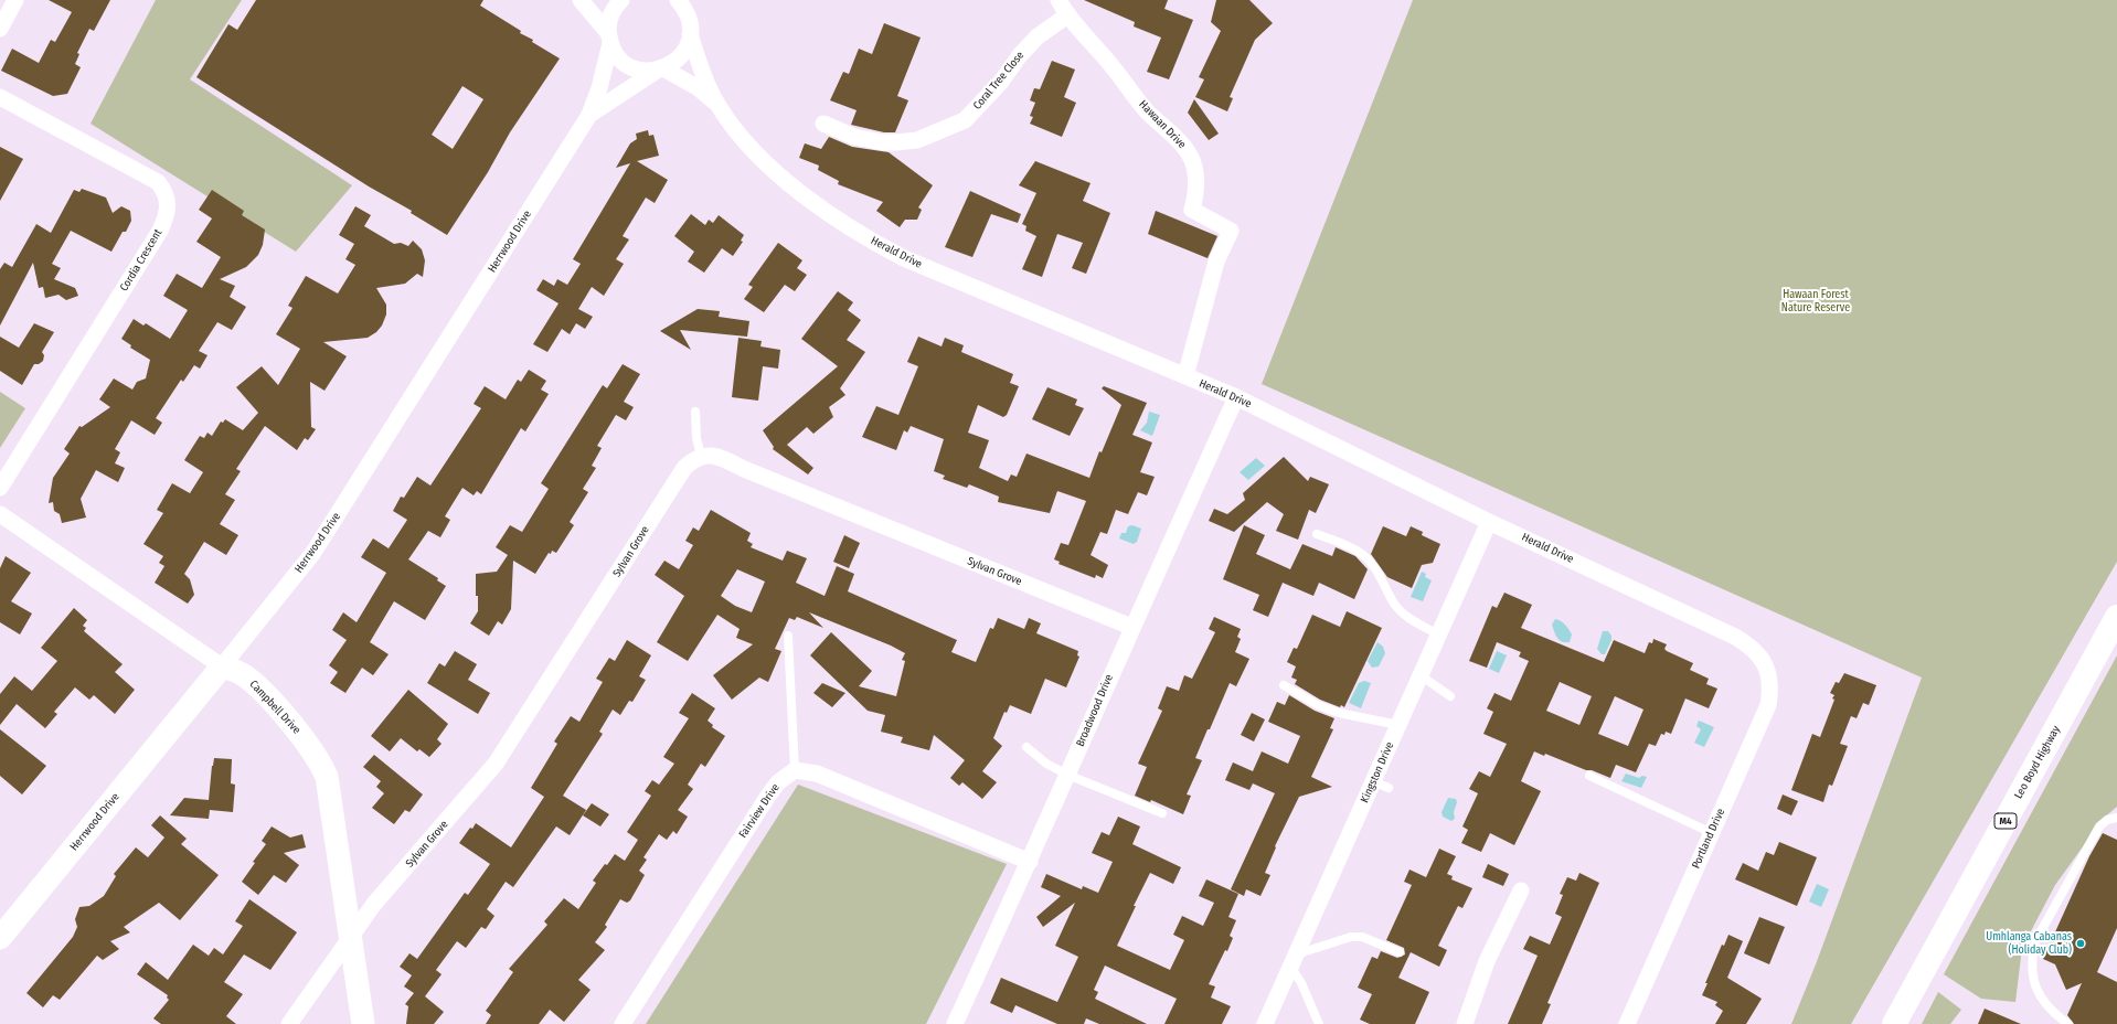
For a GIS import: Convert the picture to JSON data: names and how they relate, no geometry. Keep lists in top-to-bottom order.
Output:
{
  "streets": {
    "main road": ["Leo Boyd Highway", "M4"],
    "street": [
      "Coral Tree Close",
      "Hawaan Drive",
      "Herrwood Drive",
      "Herald Drive",
      "Cordia Crescent",
      "Sylvan Grove",
      "Campbell Drive",
      "Broadwood Drive",
      "Kingston Drive",
      "Fairview Drive",
      "Portland Drive"
    ]
  },
  "crossings": [
    ["Coral Tree Close", "Hawaan Drive"],
    ["Hawaan Drive", "Herald Drive"],
    ["Herrwood Drive", "Herald Drive"],
    ["Herrwood Drive", "Campbell Drive"],
    ["Herald Drive", "Broadwood Drive"],
    ["Herald Drive", "Kingston Drive"],
    ["Herald Drive", "Portland Drive"],
    ["Sylvan Grove", "Campbell Drive"],
    ["Sylvan Grove", "Broadwood Drive"]
  ],
  "parks": ["Hawaan Forest Nature Reserve"],
  "places": ["Umhlanga Cabanas (Holiday Club)"]
}
